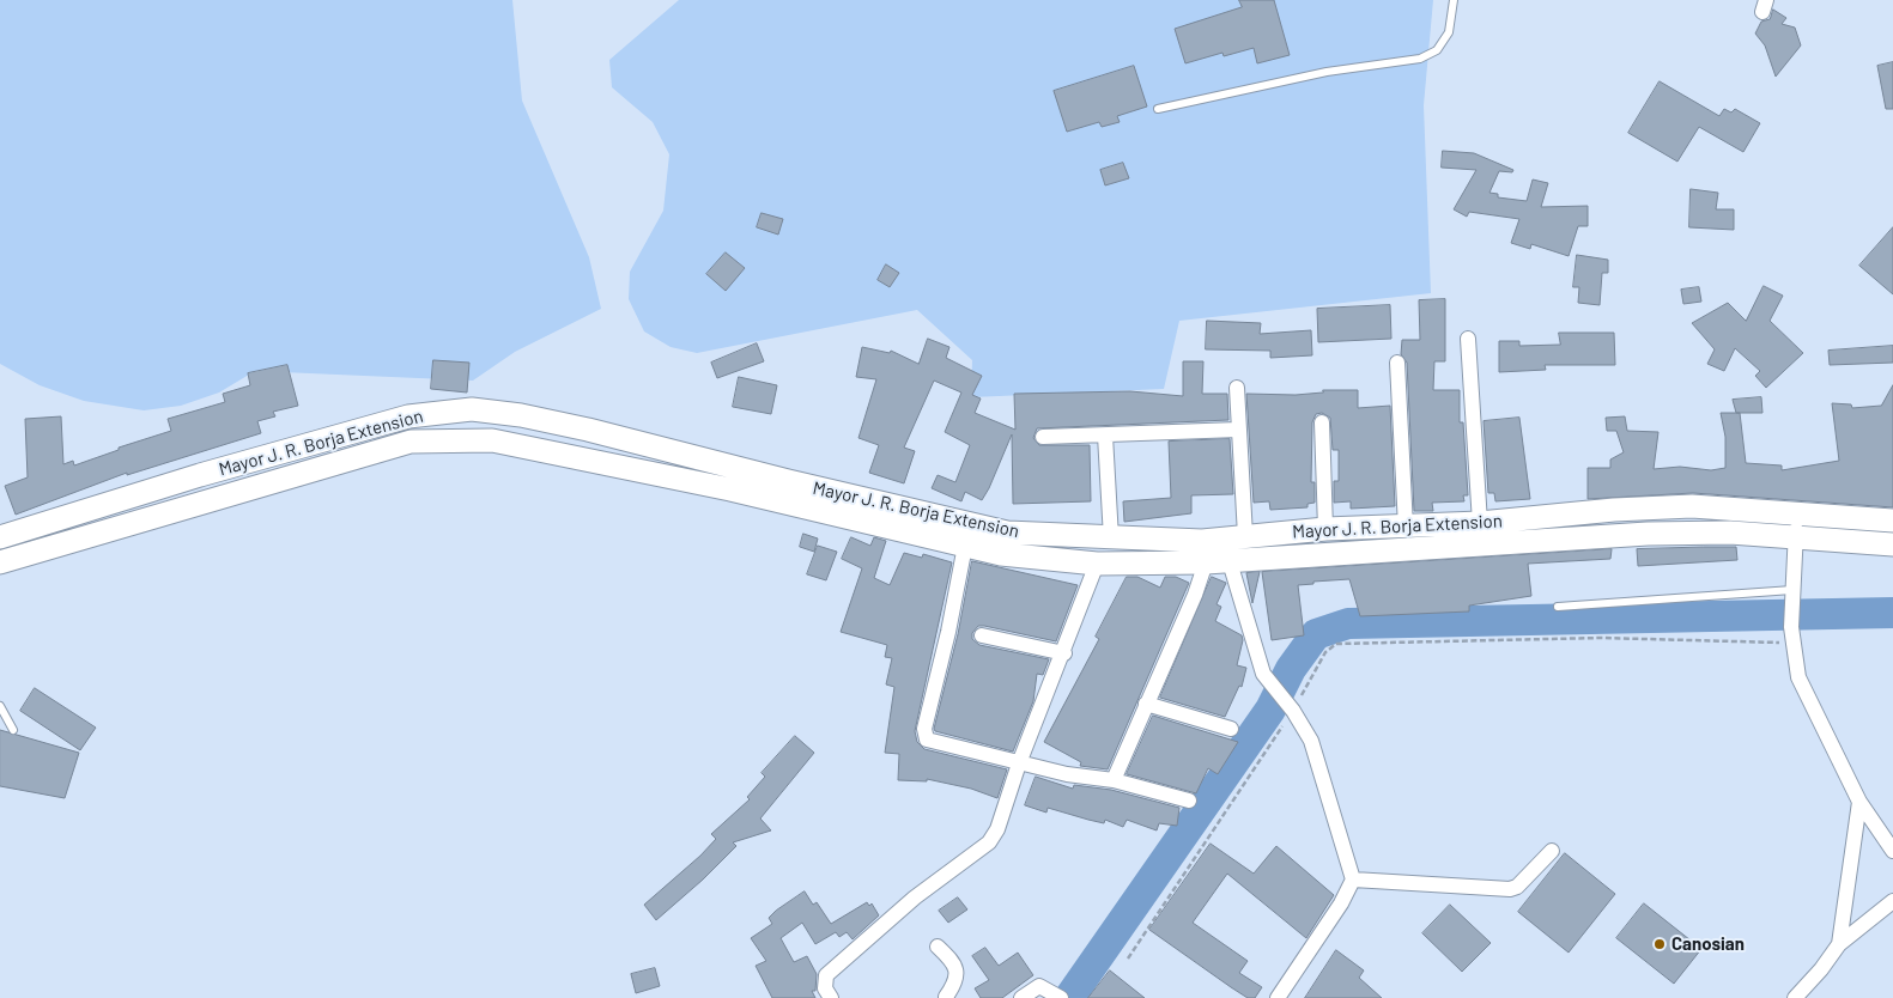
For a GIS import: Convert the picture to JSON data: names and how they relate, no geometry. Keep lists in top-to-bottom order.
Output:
{
  "streets": {
    "main road": ["Mayor J. R. Borja Extension"]
  },
  "places": ["Canosian"]
}
